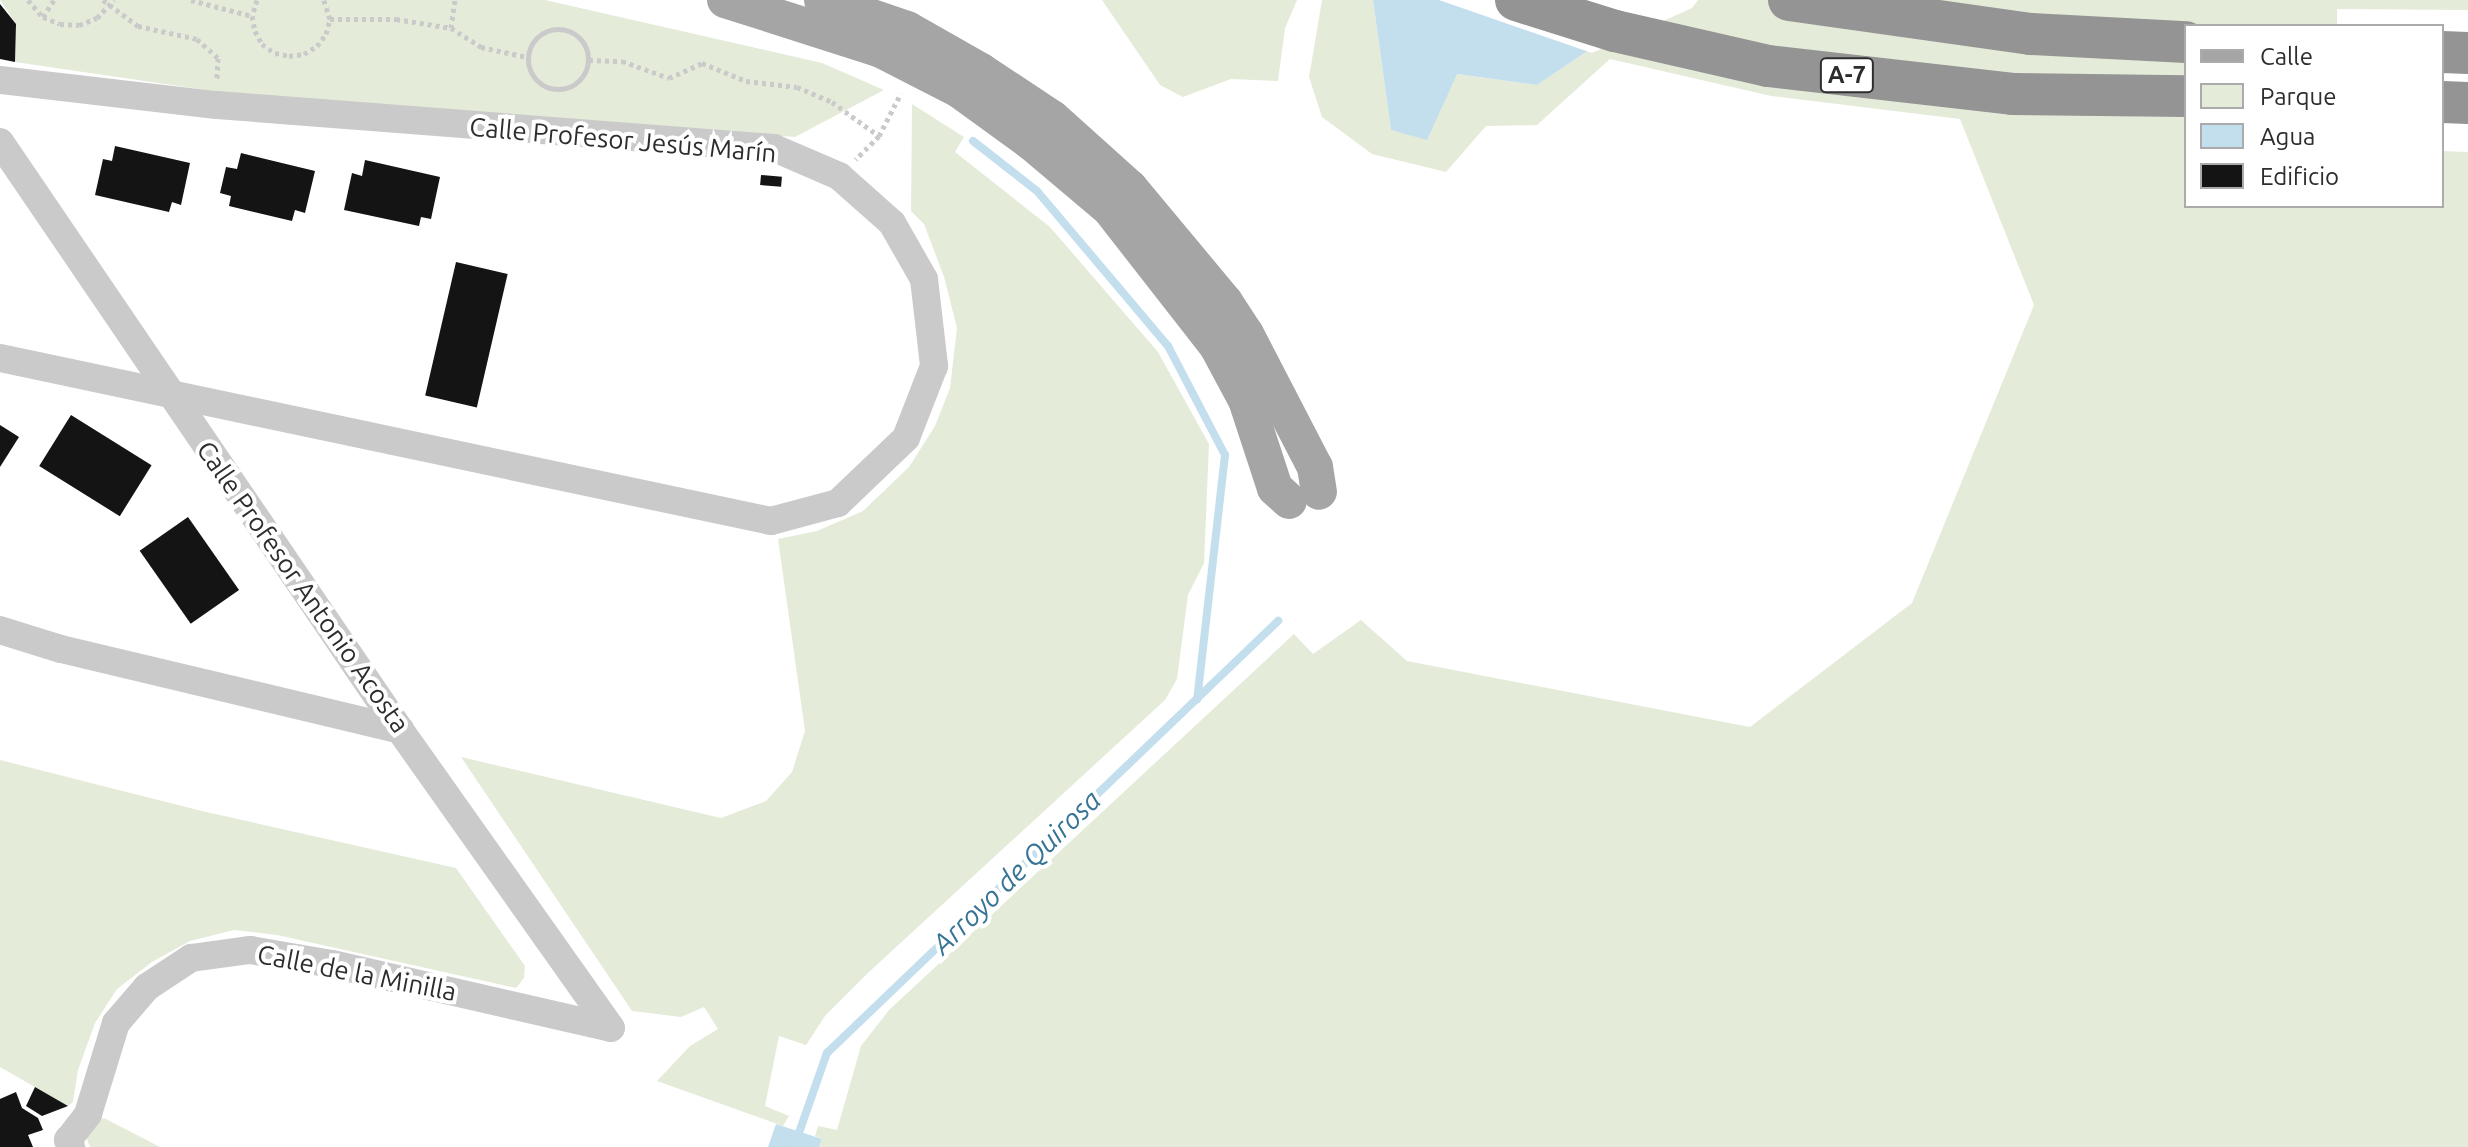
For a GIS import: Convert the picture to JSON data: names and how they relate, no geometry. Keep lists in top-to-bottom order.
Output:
{
  "streets": {
    "highway": ["A-7"],
    "street": ["Calle Profesor Jesús Marín", "Calle Profesor Antonio Acosta", "Calle de la Minilla"]
  },
  "crossings": [
    ["Calle Profesor Jesús Marín", "Calle Profesor Antonio Acosta"],
    ["Calle Profesor Antonio Acosta", "Calle de la Minilla"]
  ],
  "water": ["Arroyo de Quirosa"],
  "legend": [
    "Calle",
    "Parque",
    "Agua",
    "Edificio"
  ]
}
